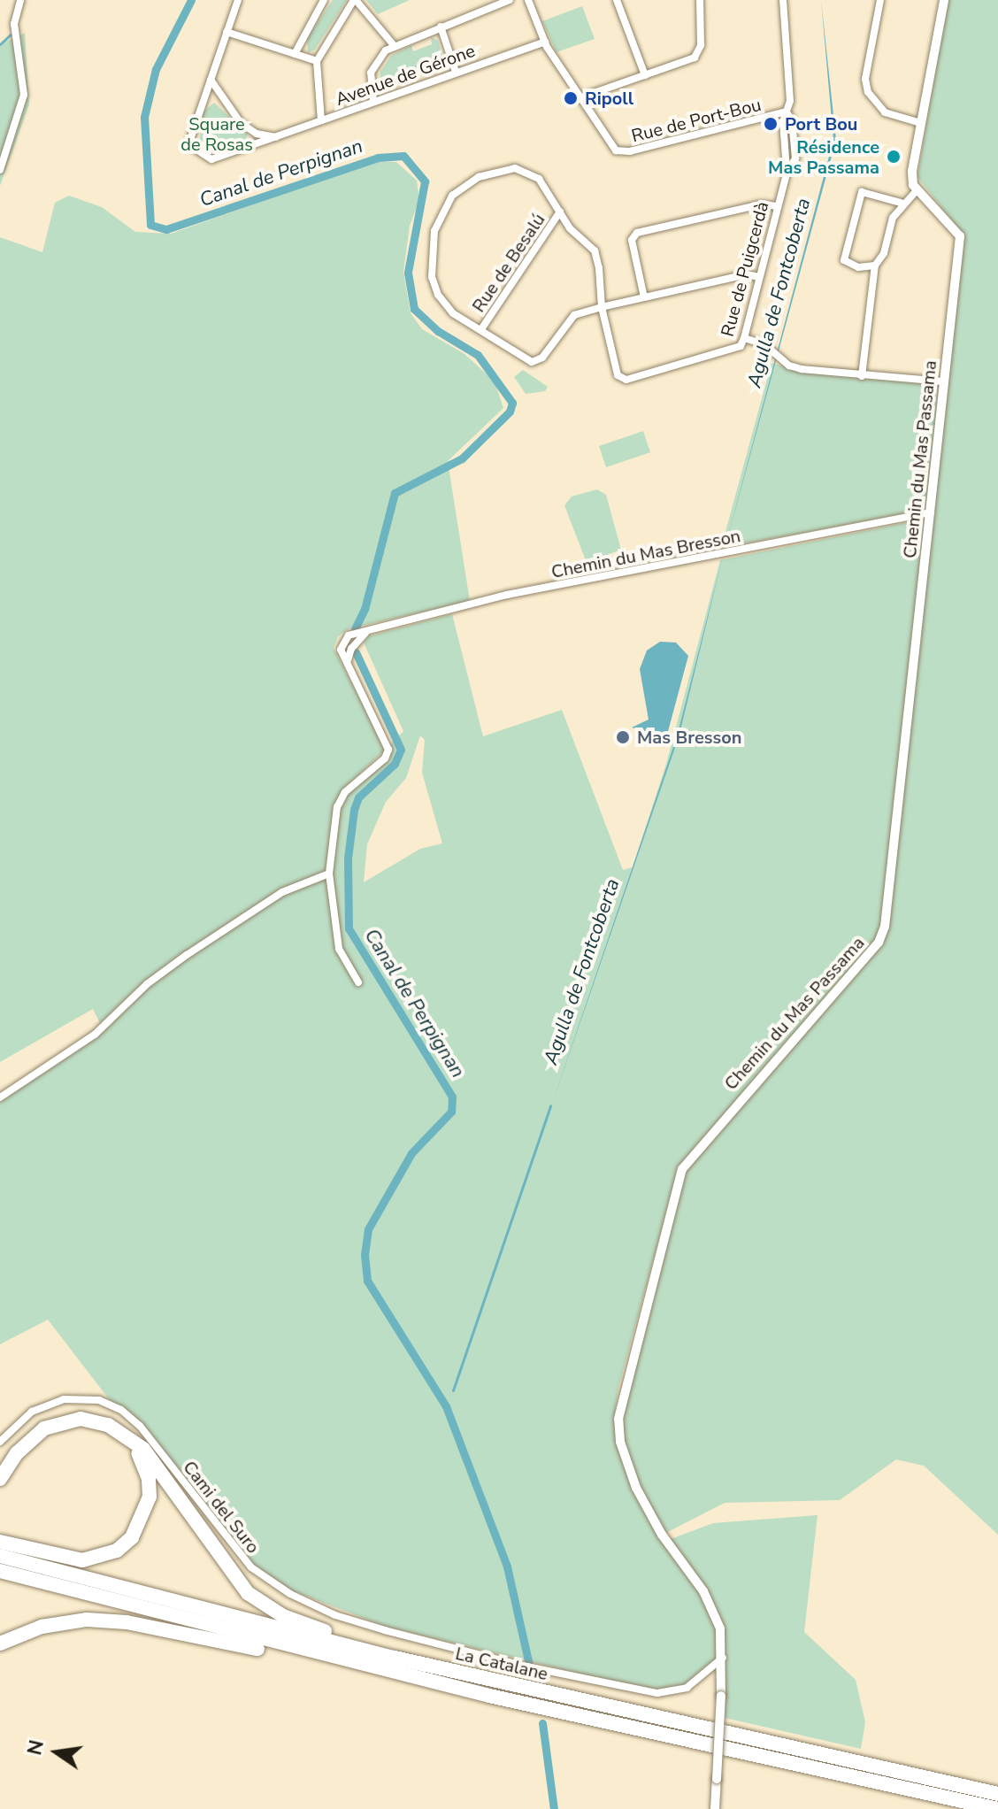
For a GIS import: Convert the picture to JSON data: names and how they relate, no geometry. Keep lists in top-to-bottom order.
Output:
{
  "streets": {
    "highway": ["La Catalane"],
    "street": [
      "Avenue de Gérone",
      "Rue de Port-Bou",
      "Rue de Besalú",
      "Rue de Puigcerdà",
      "Chemin du Mas Passama",
      "Chemin du Mas Bresson",
      "Cami del Suro"
    ]
  },
  "crossings": [
    ["Avenue de Gérone", "Rue de Port-Bou"],
    ["Rue de Port-Bou", "Rue de Puigcerdà"],
    ["Chemin du Mas Passama", "Chemin du Mas Bresson"],
    ["Chemin du Mas Passama", "Cami del Suro"]
  ],
  "water": ["Canal de Perpignan", "Agulla de Fontcoberta"],
  "parks": ["Square de Rosas"],
  "places": [
    "Ripoll",
    "Port Bou",
    "Résidence Mas Passama",
    "Mas Bresson"
  ],
  "north": "left"
}
